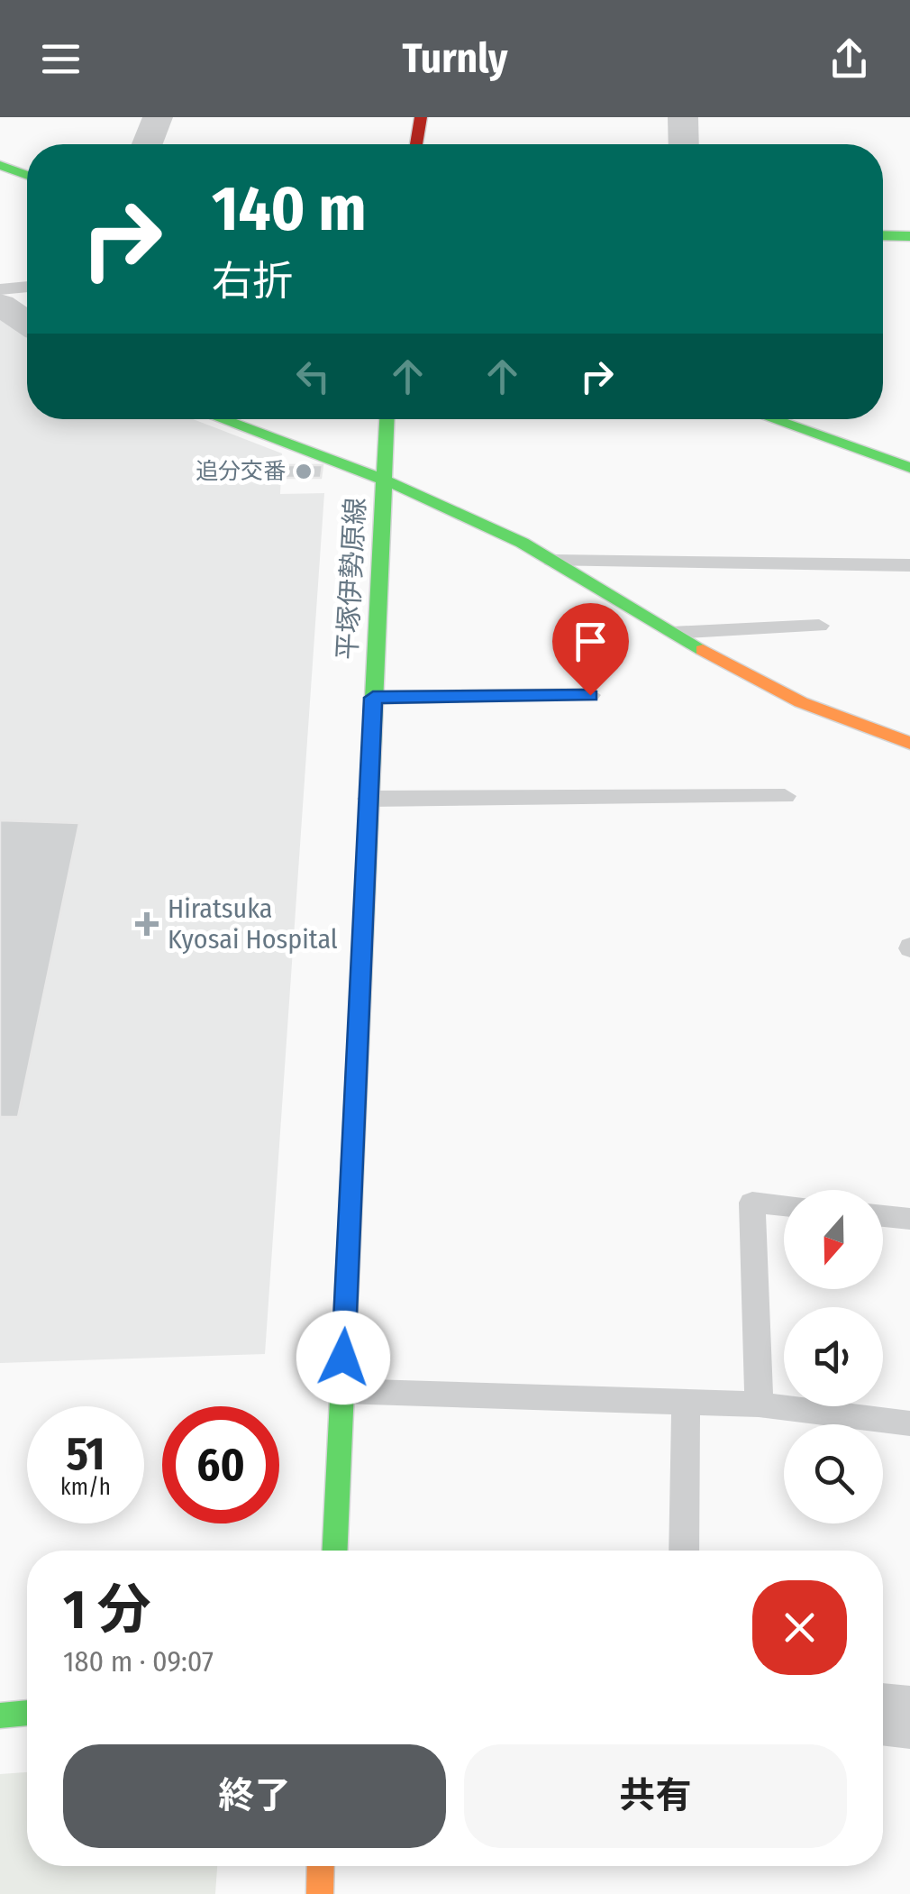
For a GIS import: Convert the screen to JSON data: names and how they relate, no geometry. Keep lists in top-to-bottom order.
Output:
{
  "streets": {
    "main road": ["平塚伊勢原線"]
  },
  "places": {
    "other": ["追分交番"],
    "health": ["Hiratsuka Kyosai Hospital"]
  },
  "north": "bottom",
  "page": {
    "header": "Turnly",
    "turn": ["140 m", "右折"],
    "speed": "51 km/h",
    "limit": "60",
    "heading": ["1 分", "180 m · 09:07"],
    "buttons": ["終了", "共有"]
  }
}
